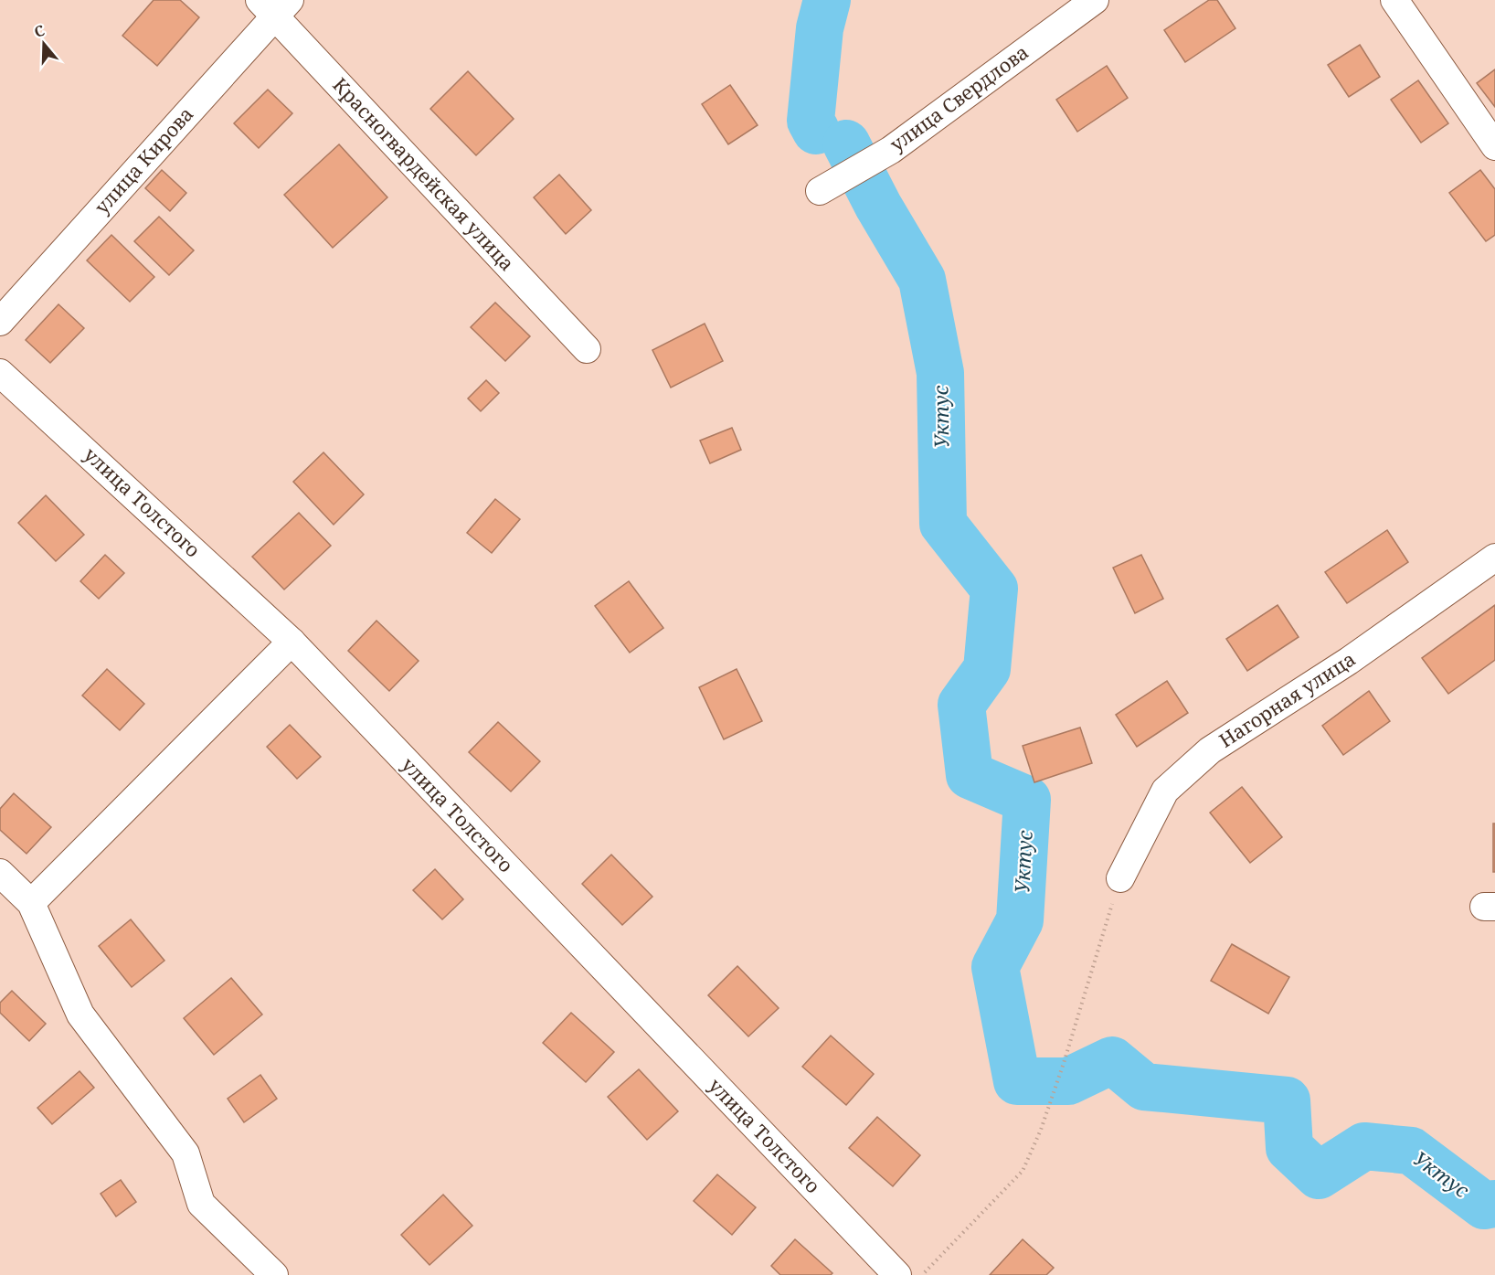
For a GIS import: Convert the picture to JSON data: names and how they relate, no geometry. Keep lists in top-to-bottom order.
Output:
{
  "streets": {
    "street": [
      "улица Свердлова",
      "улица Кирова",
      "Красногвардейская улица",
      "улица Толстого",
      "Нагорная улица"
    ]
  },
  "crossings": [
    ["улица Кирова", "Красногвардейская улица"]
  ],
  "water": ["Уктус"],
  "north": "top"
}
